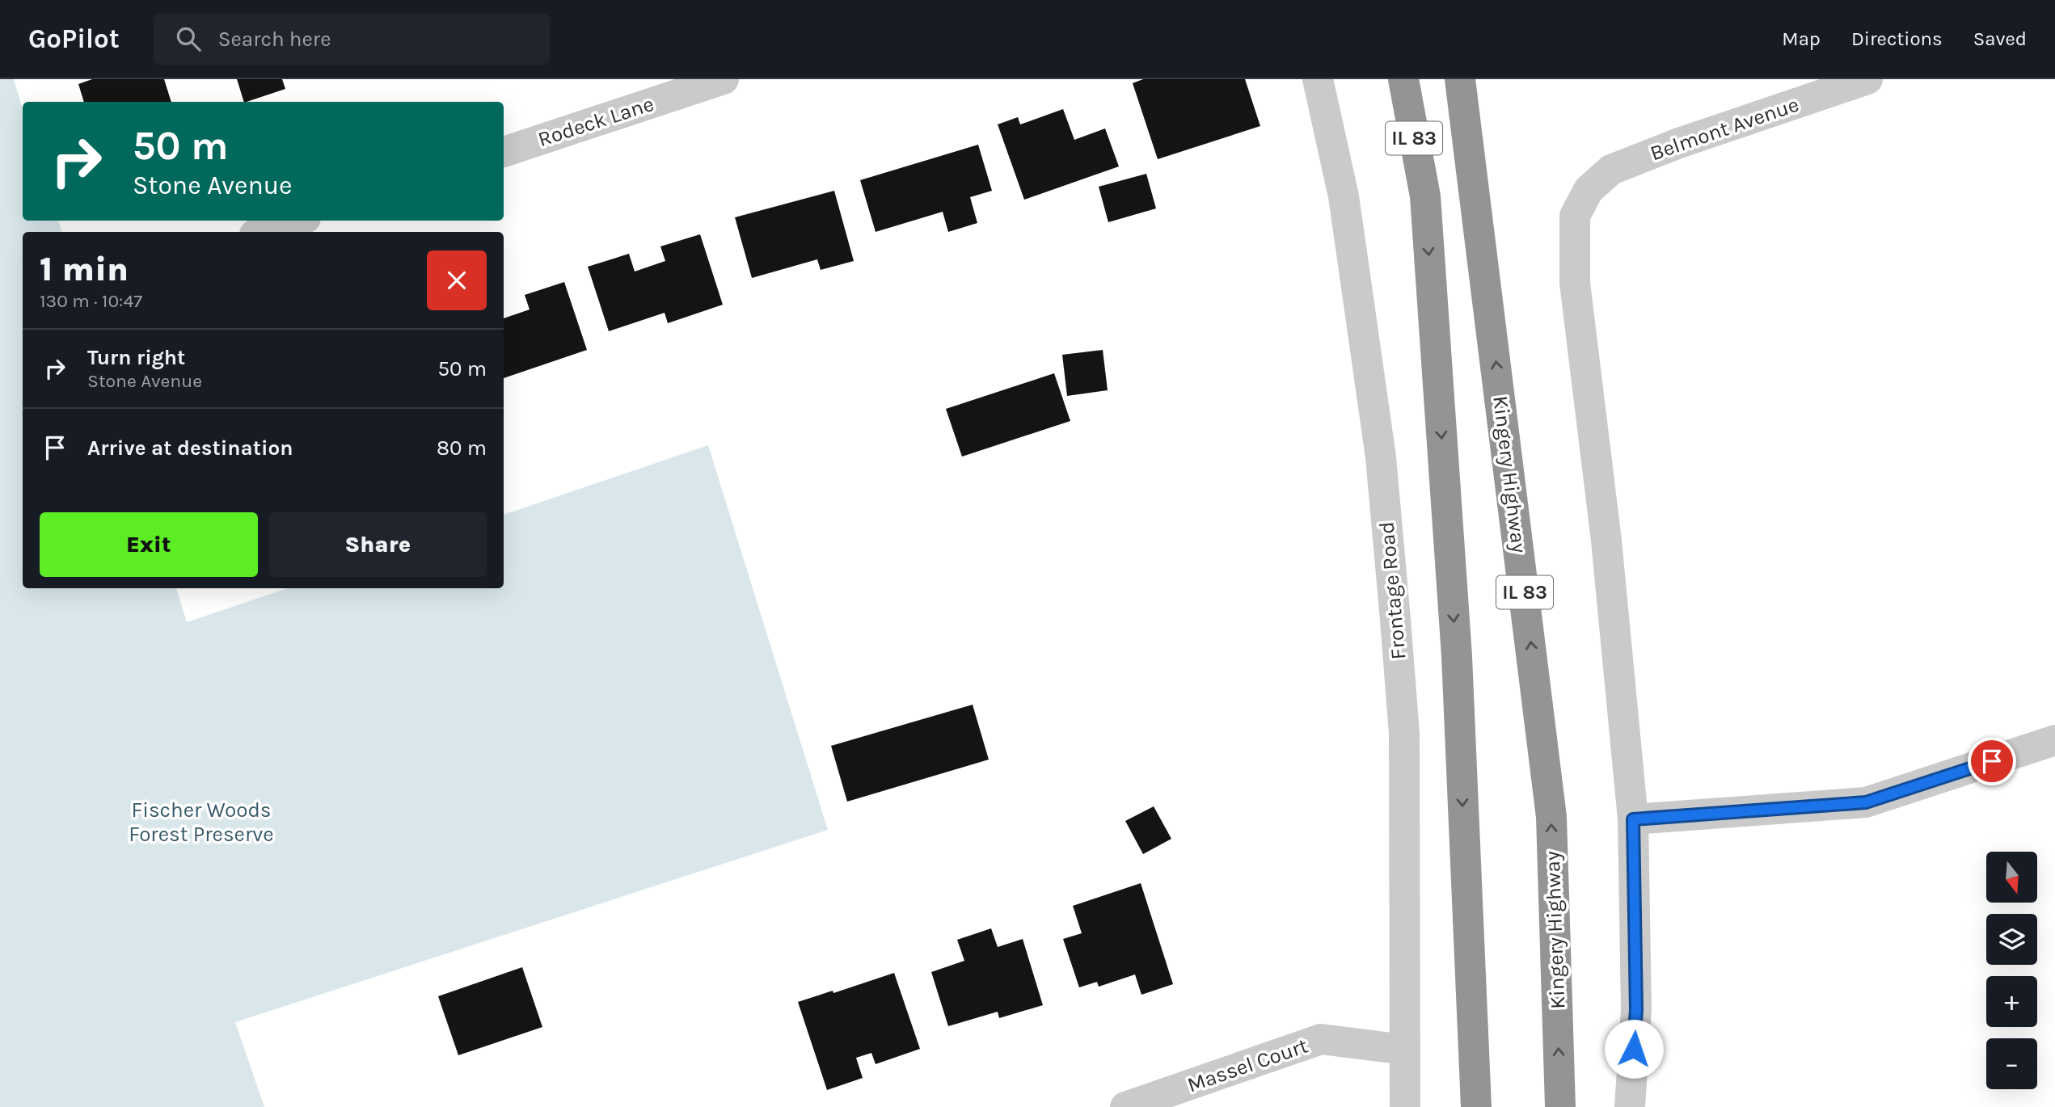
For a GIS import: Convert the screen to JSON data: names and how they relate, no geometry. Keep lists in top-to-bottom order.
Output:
{
  "streets": {
    "highway": ["IL 83", "Kingery Highway"],
    "street": [
      "Rodeck Lane",
      "Belmont Avenue",
      "Frontage Road",
      "Massel Court"
    ]
  },
  "crossings": [
    ["Frontage Road", "Massel Court"]
  ],
  "parks": ["Fischer Woods Forest Preserve"],
  "north": "bottom",
  "page": {
    "header": "GoPilot",
    "search": "Search here",
    "nav": ["Map", "Directions", "Saved"],
    "turn": ["50 m", "Stone Avenue"],
    "heading": ["1 min", "130 m · 10:47"],
    "list": [
      {
        "name": "Turn right",
        "note": "Stone Avenue",
        "value": "50 m"
      },
      {
        "name": "Arrive at destination",
        "value": "80 m"
      }
    ],
    "buttons": ["Exit", "Share"],
    "map_buttons": ["+", "−"]
  }
}
